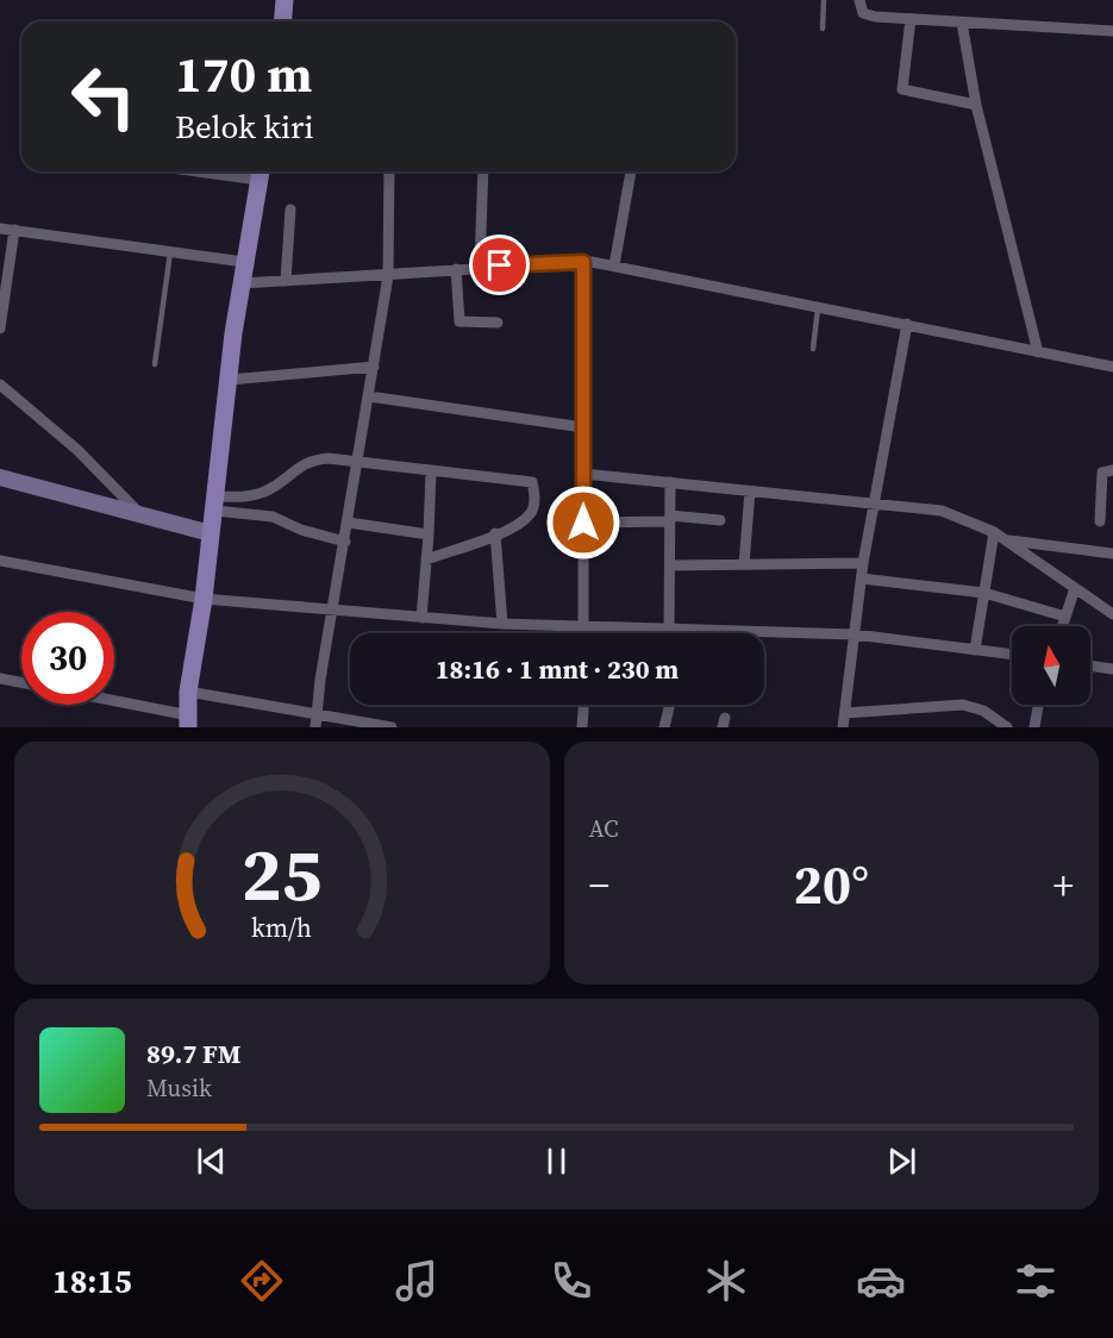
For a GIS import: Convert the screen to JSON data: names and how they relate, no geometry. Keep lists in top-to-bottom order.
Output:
{
  "north": "top",
  "page": {
    "turn": ["170 m", "Belok kiri"],
    "limit": "30",
    "trip": "18:16 · 1 mnt · 230 m",
    "tile": "AC",
    "heat": ["−", "20°", "+"],
    "song": ["89.7 FM", "Musik"],
    "tabs": "18:15",
    "gauge": ["25", "km/h"]
  }
}
